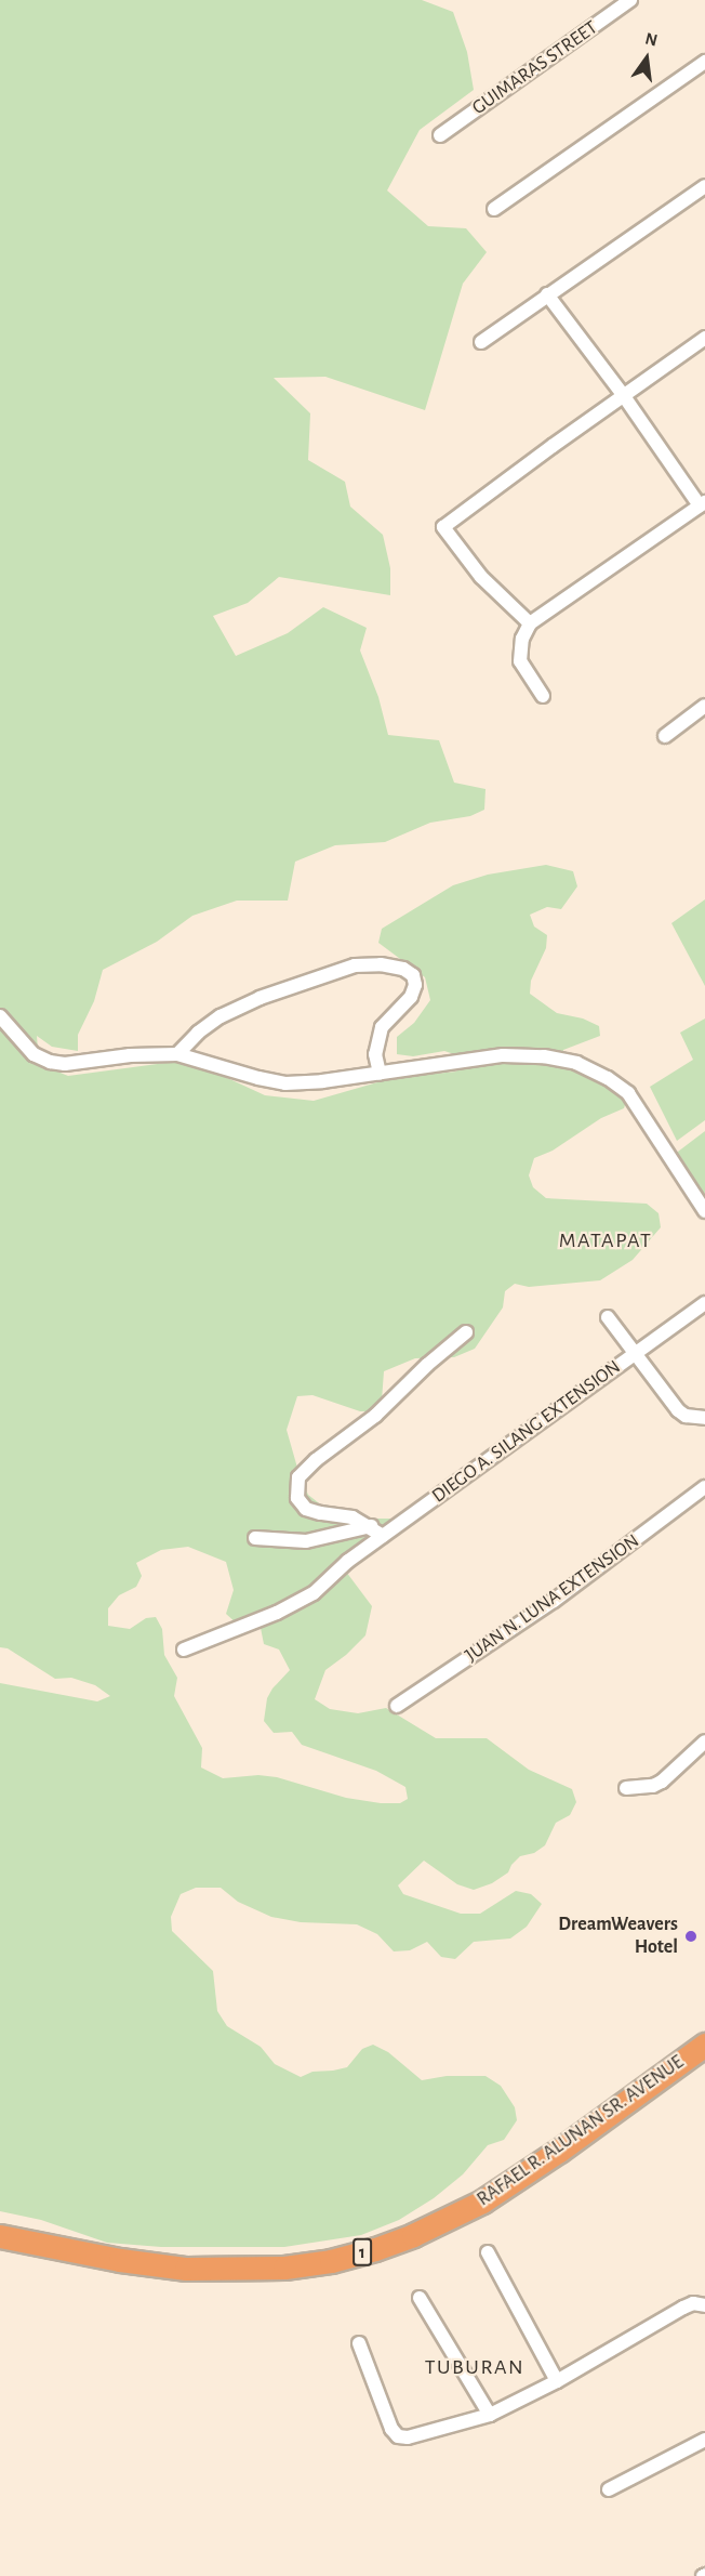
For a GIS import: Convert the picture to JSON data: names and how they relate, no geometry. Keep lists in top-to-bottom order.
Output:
{
  "streets": {
    "highway": ["RAFAEL R. ALUNAN SR. AVENUE", "1"],
    "street": ["GUIMARAS STREET", "DIEGO A. SILANG EXTENSION", "JUAN N. LUNA EXTENSION"]
  },
  "districts": ["MATAPAT", "TUBURAN"],
  "places": ["DreamWeavers Hotel"],
  "north": "top"
}
